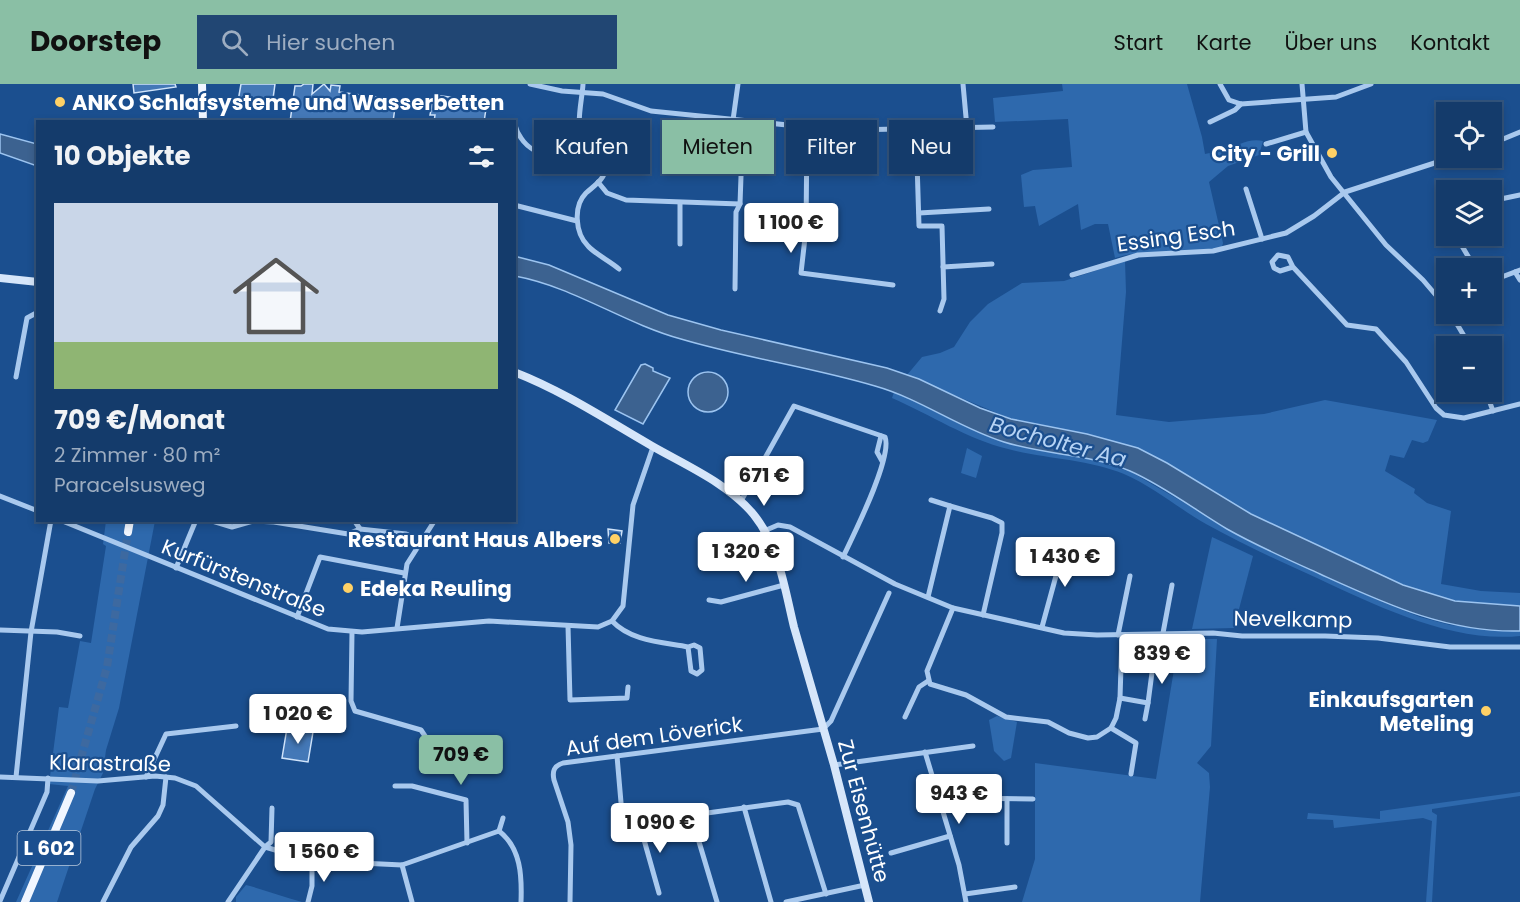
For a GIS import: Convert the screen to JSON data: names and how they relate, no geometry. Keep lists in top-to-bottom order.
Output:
{
  "streets": {
    "main road": ["L 602"],
    "street": [
      "Essing Esch",
      "Kurfürstenstraße",
      "Nevelkamp",
      "Auf dem Löverick",
      "Klarastraße",
      "Zur Eisenhütte"
    ]
  },
  "crossings": [
    ["Nevelkamp", "Zur Eisenhütte"],
    ["Auf dem Löverick", "Zur Eisenhütte"]
  ],
  "water": ["Bocholter Aa"],
  "places": [
    "ANKO Schlafsysteme und Wasserbetten",
    "City - Grill",
    "Restaurant Haus Albers",
    "Edeka Reuling",
    "Einkaufsgarten Meteling"
  ],
  "page": {
    "header": "Doorstep",
    "search": "Hier suchen",
    "nav": [
      "Start",
      "Karte",
      "Über uns",
      "Kontakt"
    ],
    "map_buttons": ["+", "−"],
    "chip": [
      "Kaufen",
      "Mieten",
      "Filter",
      "Neu"
    ],
    "heading": "10 Objekte",
    "list": [
      {
        "name": "709 €/Monat",
        "note": "2 Zimmer · 80 m² · Paracelsusweg"
      }
    ],
    "price": [
      "1 100 €",
      "671 €",
      "1 320 €",
      "1 430 €",
      "839 €",
      "1 020 €",
      "709 €",
      "943 €",
      "1 090 €",
      "1 560 €"
    ]
  }
}
